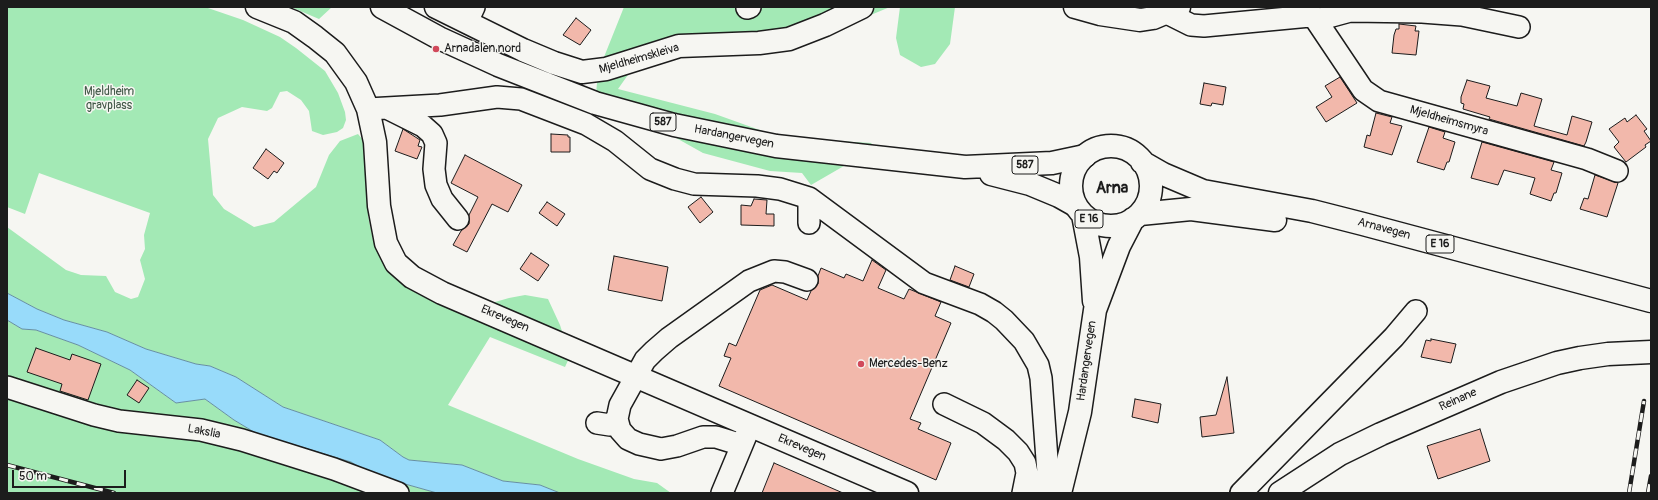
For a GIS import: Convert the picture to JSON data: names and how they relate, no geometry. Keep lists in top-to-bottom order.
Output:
{
  "streets": {
    "main road": [
      "Mjeldheimskleiva",
      "587",
      "Hardangervegen",
      "E 16",
      "Arnavegen",
      "Ekrevegen",
      "Reinane"
    ],
    "street": ["Mjeldheimsmyra", "Lakslia"]
  },
  "crossings": [
    ["Hardangervegen", "E 16"],
    ["Hardangervegen", "Arnavegen"],
    ["E 16", "Arnavegen"]
  ],
  "districts": ["Arna"],
  "parks": ["Mjeldheim gravplass"],
  "places": ["Arnadalen nord", "Mercedes-Benz"],
  "scale_bar": "50 m"
}
